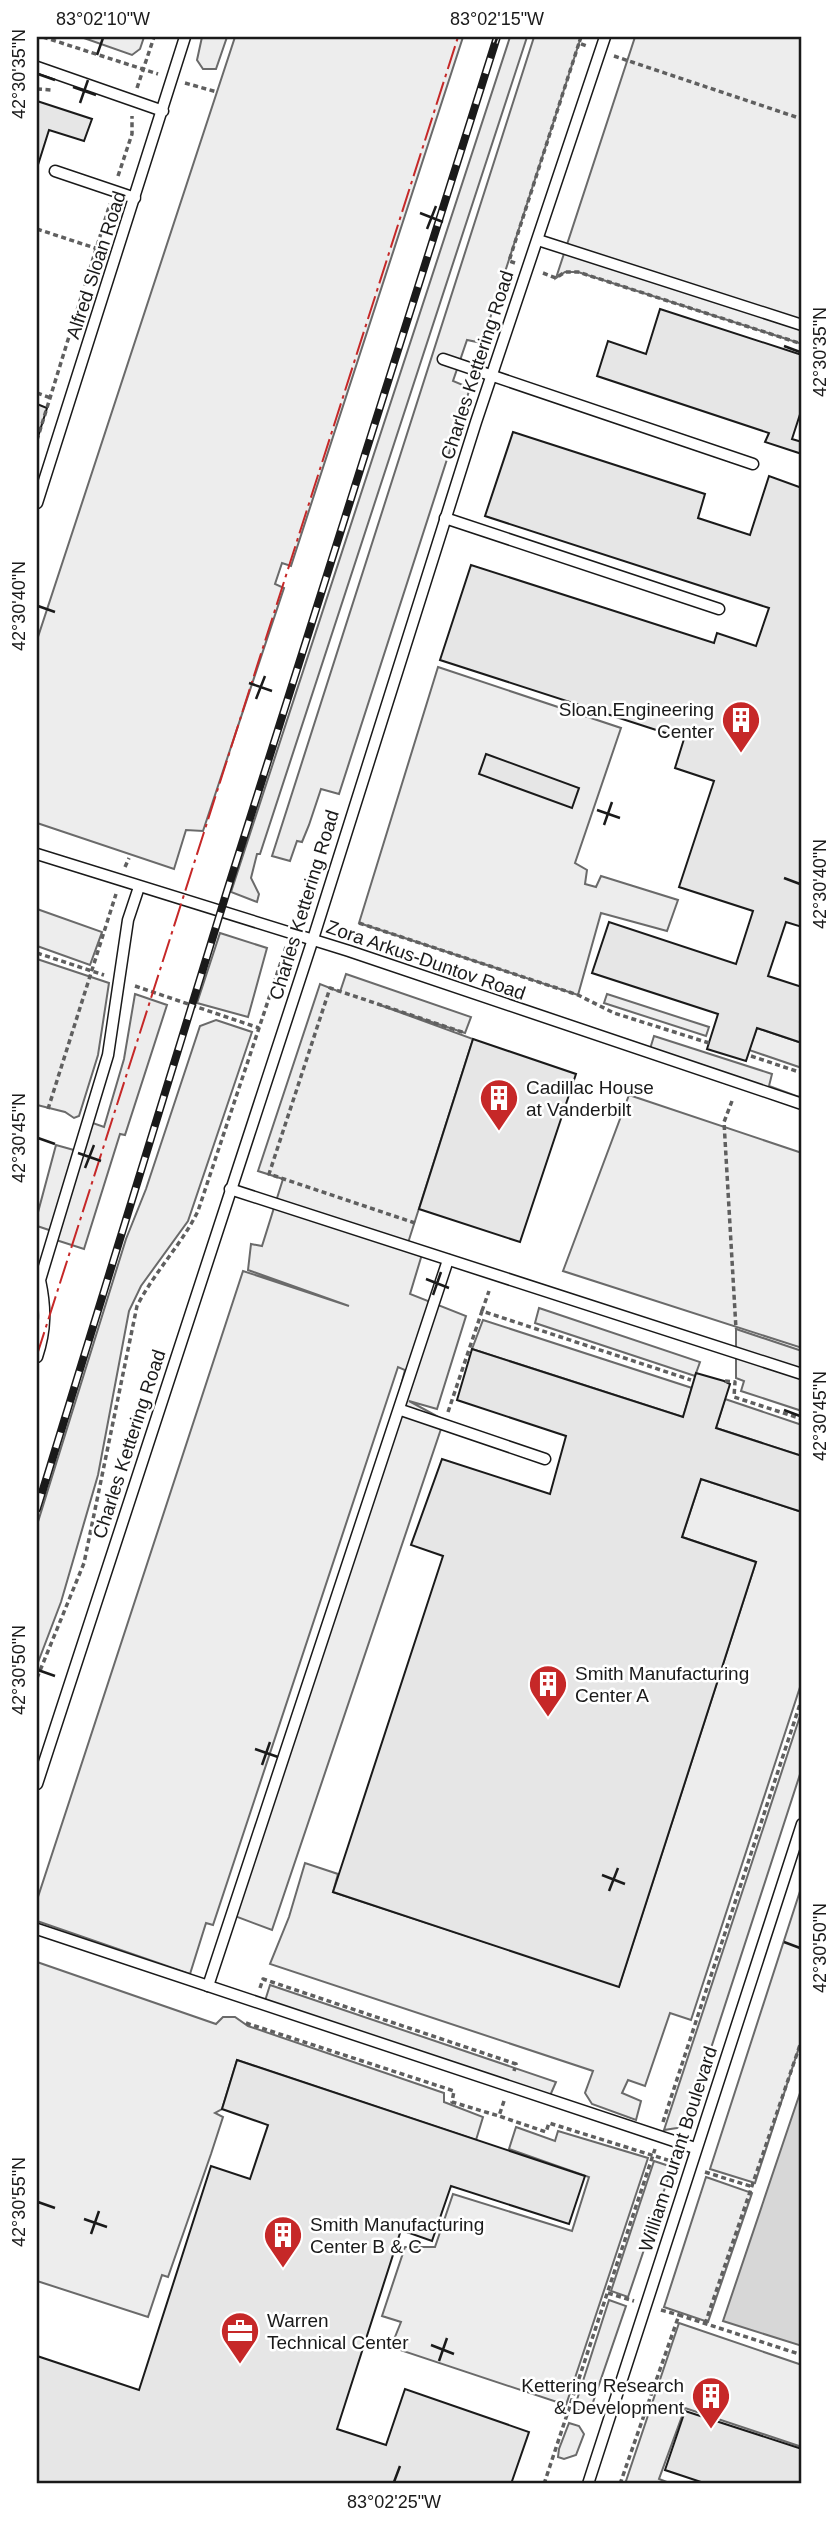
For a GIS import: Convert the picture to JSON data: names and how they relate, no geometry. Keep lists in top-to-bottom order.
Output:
{
  "streets": {
    "lane": [
      "Alfred Sloan Road",
      "Charles Kettering Road",
      "Zora Arkus-Duntov Road",
      "William Durant Boulevard"
    ]
  },
  "crossings": [
    ["Charles Kettering Road", "Zora Arkus-Duntov Road"]
  ],
  "places": {
    "building": [
      "Sloan Engineering Center",
      "Cadillac House at Vanderbilt",
      "Smith Manufacturing Center A",
      "Smith Manufacturing Center B & C",
      "Kettering Research & Development"
    ],
    "office": ["Warren Technical Center"]
  },
  "coordinates": [
    "83°02'10\"W",
    "83°02'15\"W",
    "42°30'35\"N",
    "42°30'40\"N",
    "42°30'45\"N",
    "42°30'50\"N",
    "42°30'55\"N",
    "83°02'25\"W"
  ]
}
